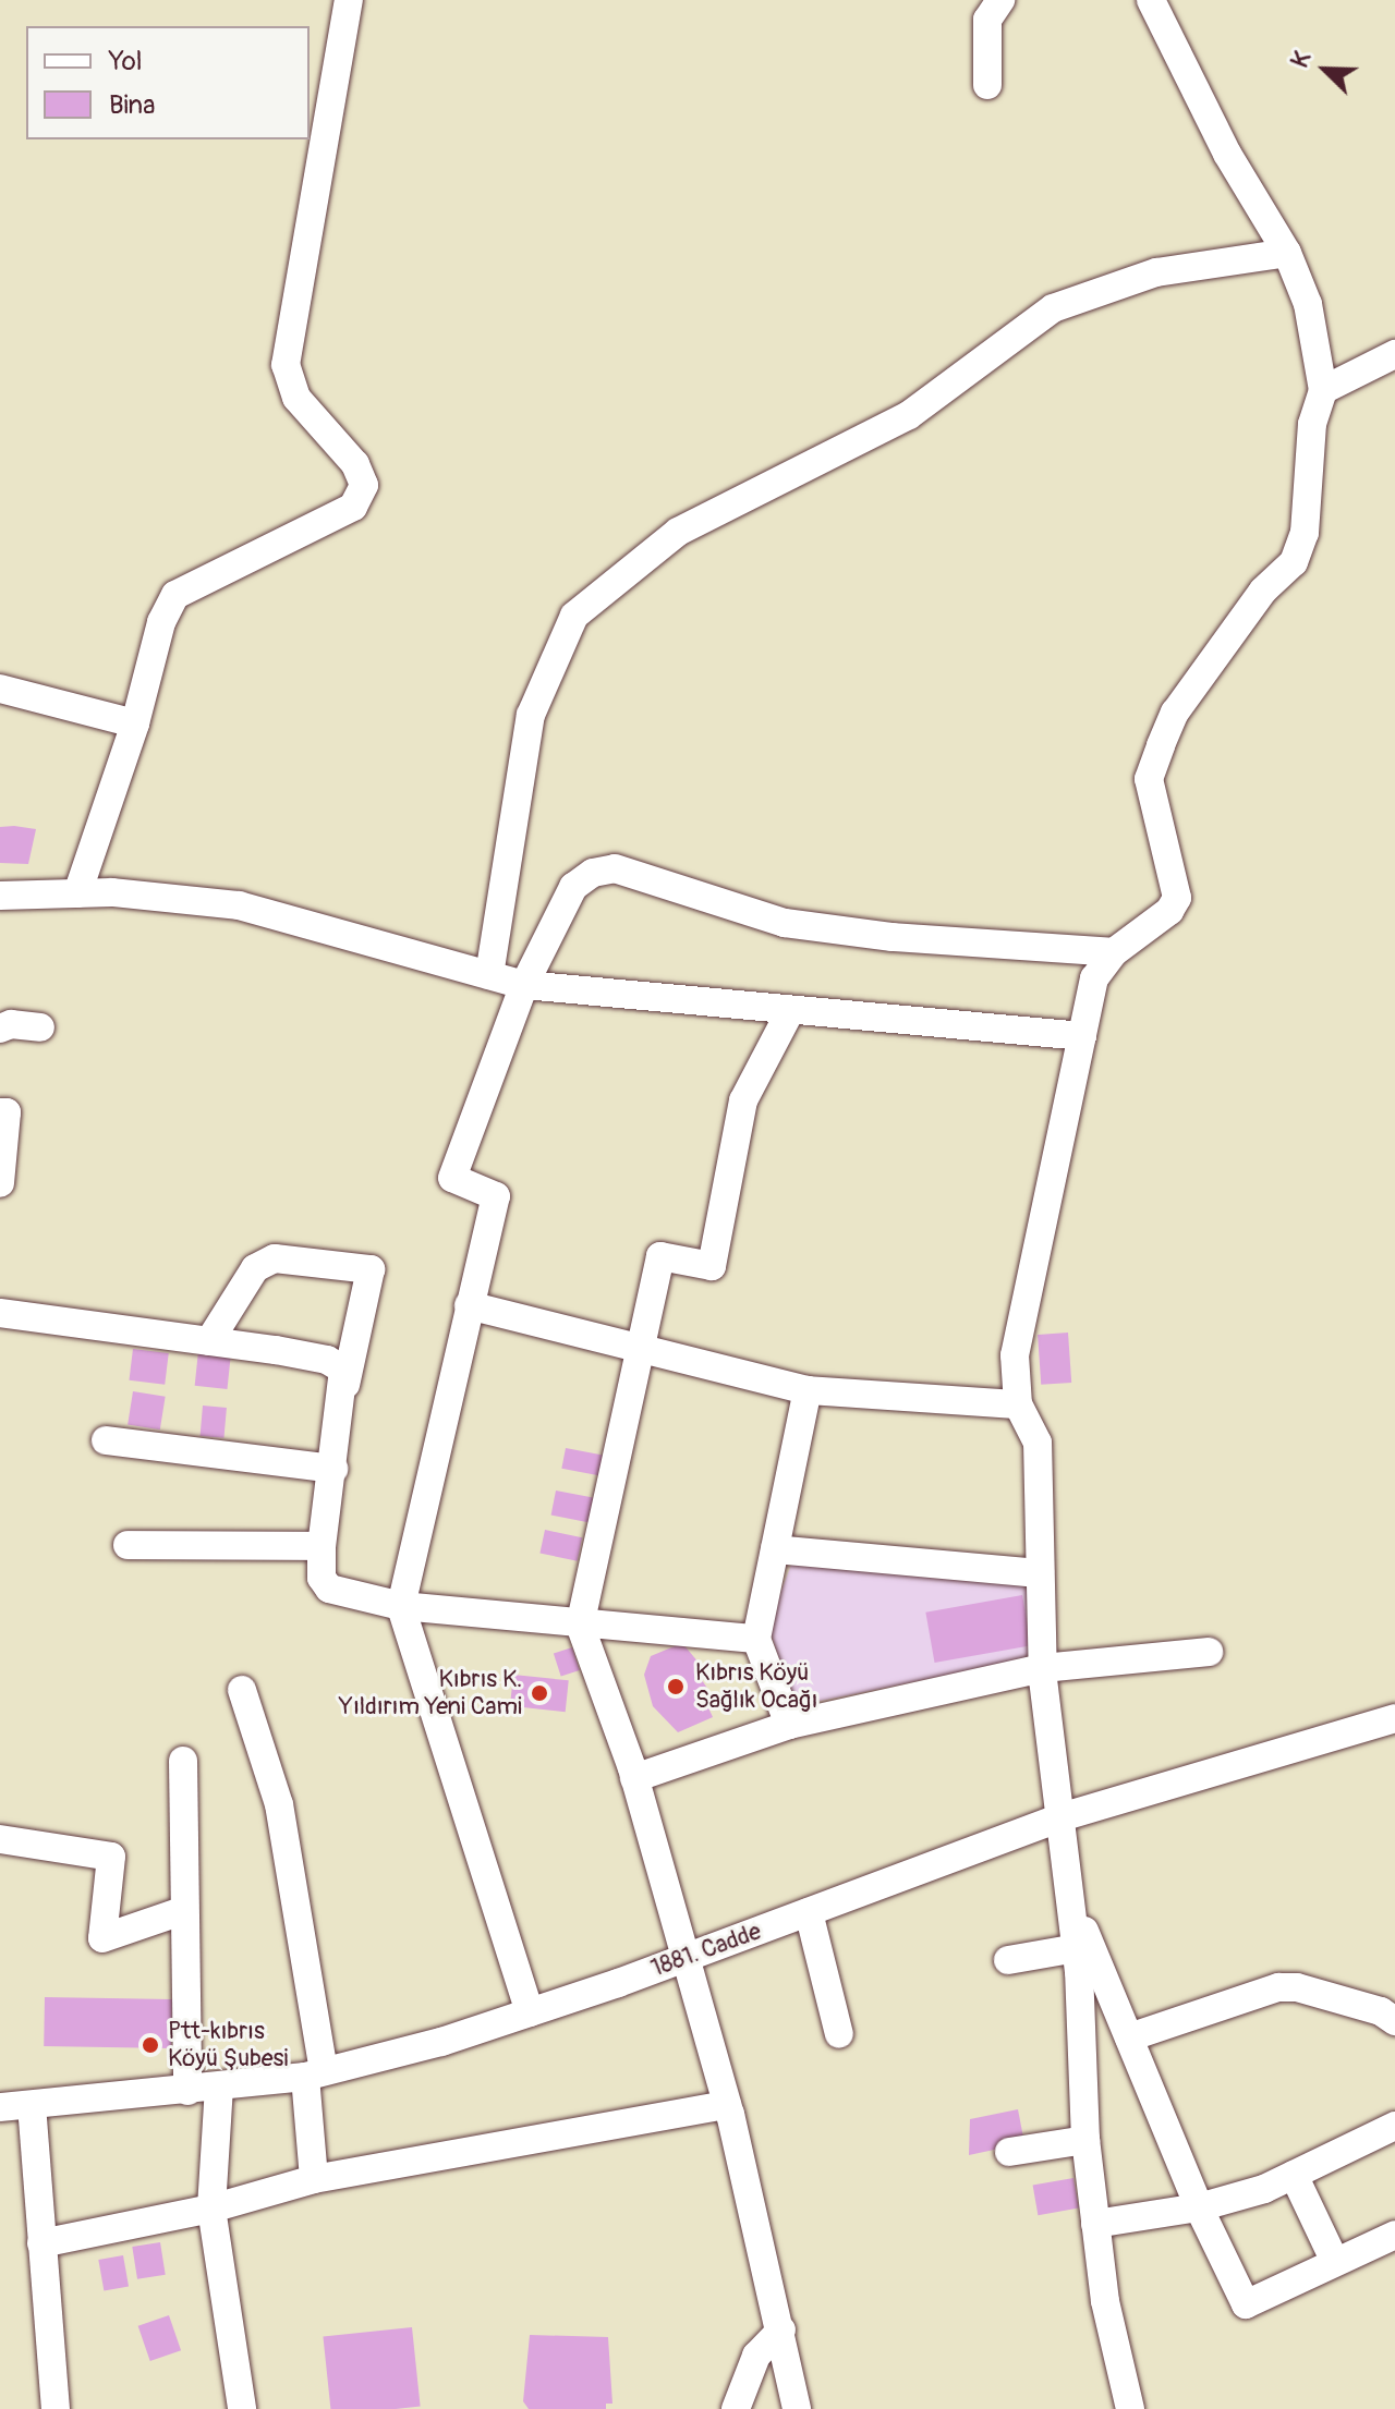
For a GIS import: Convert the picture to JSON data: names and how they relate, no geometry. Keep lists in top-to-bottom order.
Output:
{
  "streets": {
    "street": ["1881. Cadde"]
  },
  "places": ["Kıbrıs Köyü Sağlık Ocağı", "Kıbrıs K. Yıldırım Yeni Cami", "Ptt-kıbrıs Köyü Şubesi"],
  "legend": ["Yol", "Bina"],
  "north": "top left"
}
